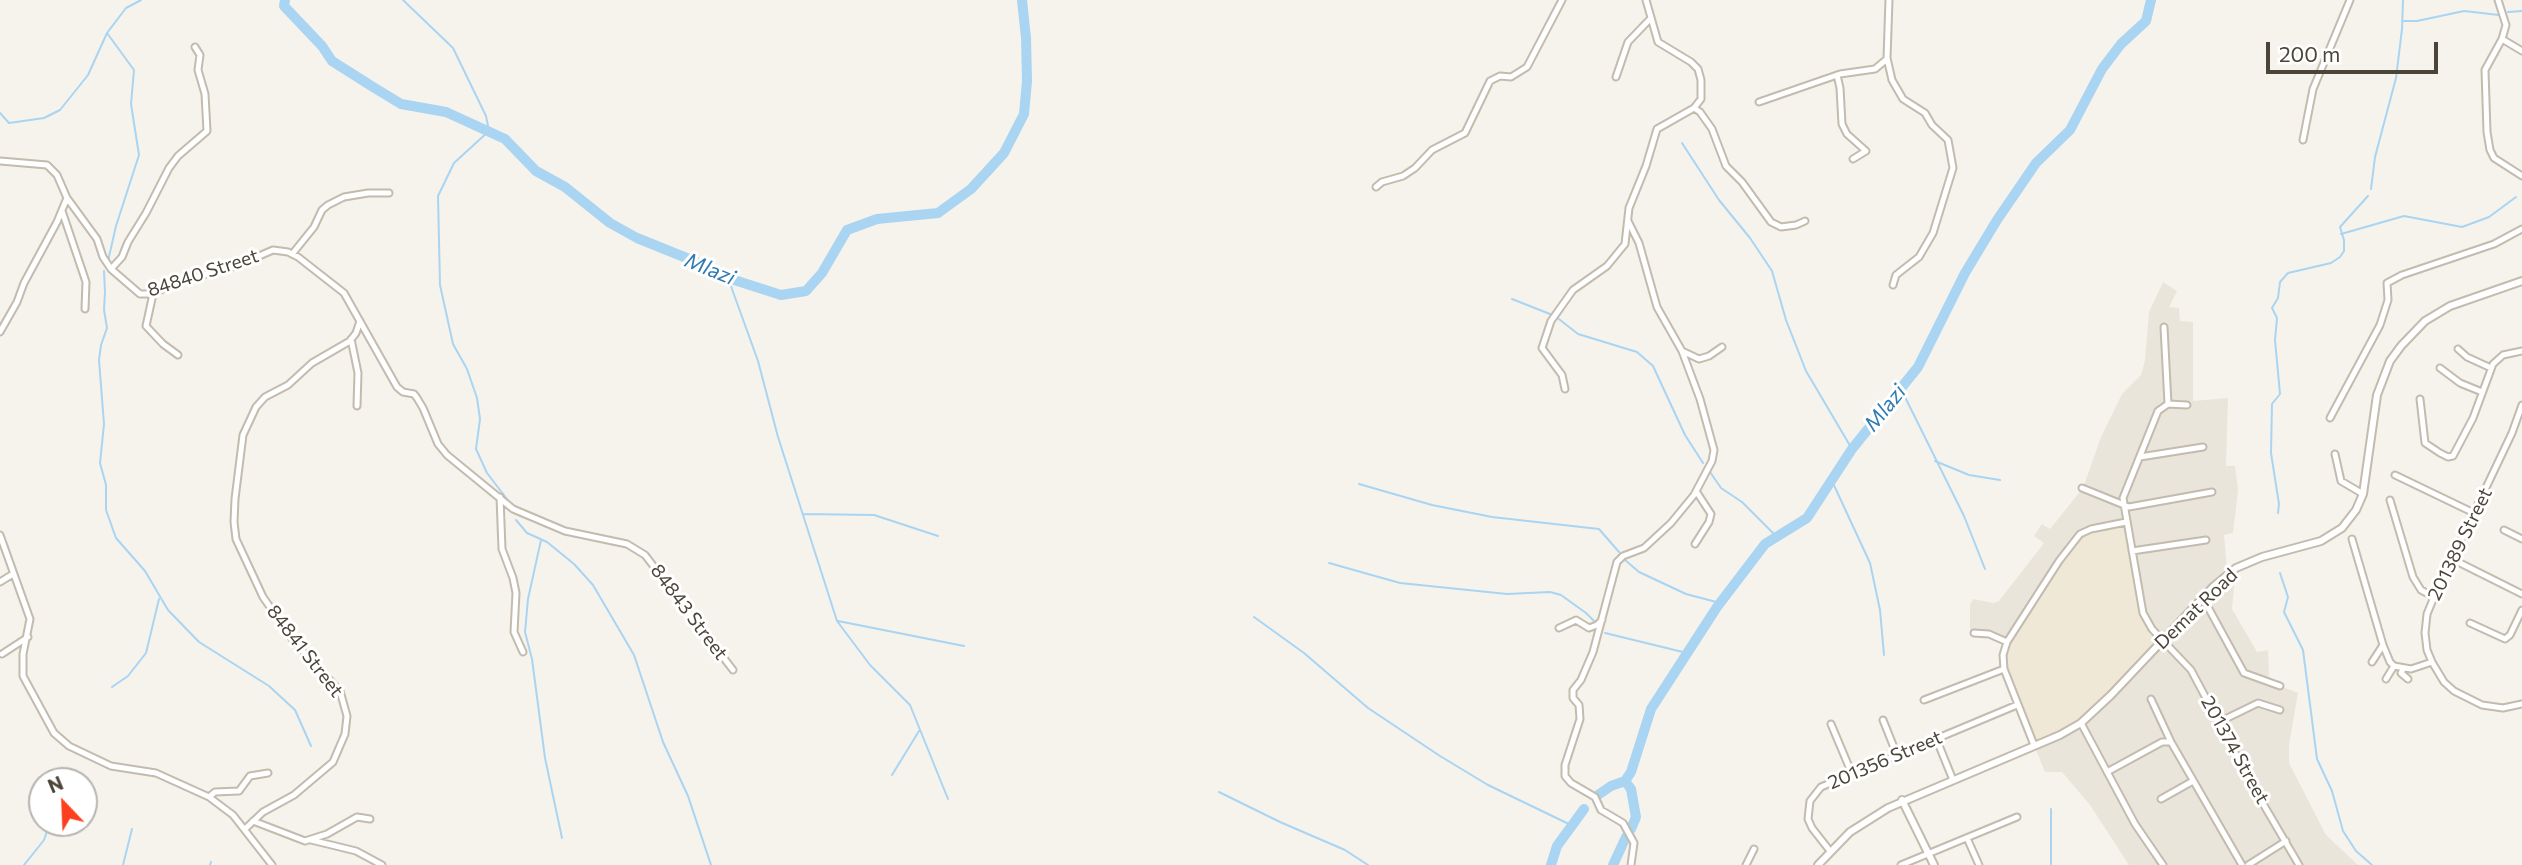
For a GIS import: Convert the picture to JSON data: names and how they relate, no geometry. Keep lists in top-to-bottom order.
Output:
{
  "streets": {
    "street": [
      "84840 Street",
      "201389 Street",
      "Demat Road",
      "84843 Street",
      "84841 Street",
      "201374 Street",
      "201356 Street"
    ]
  },
  "crossings": [
    ["84840 Street", "84843 Street"],
    ["Demat Road", "201374 Street"],
    ["Demat Road", "201356 Street"]
  ],
  "water": ["Mlazi"],
  "scale_bar": "200 m",
  "north": "top left"
}
